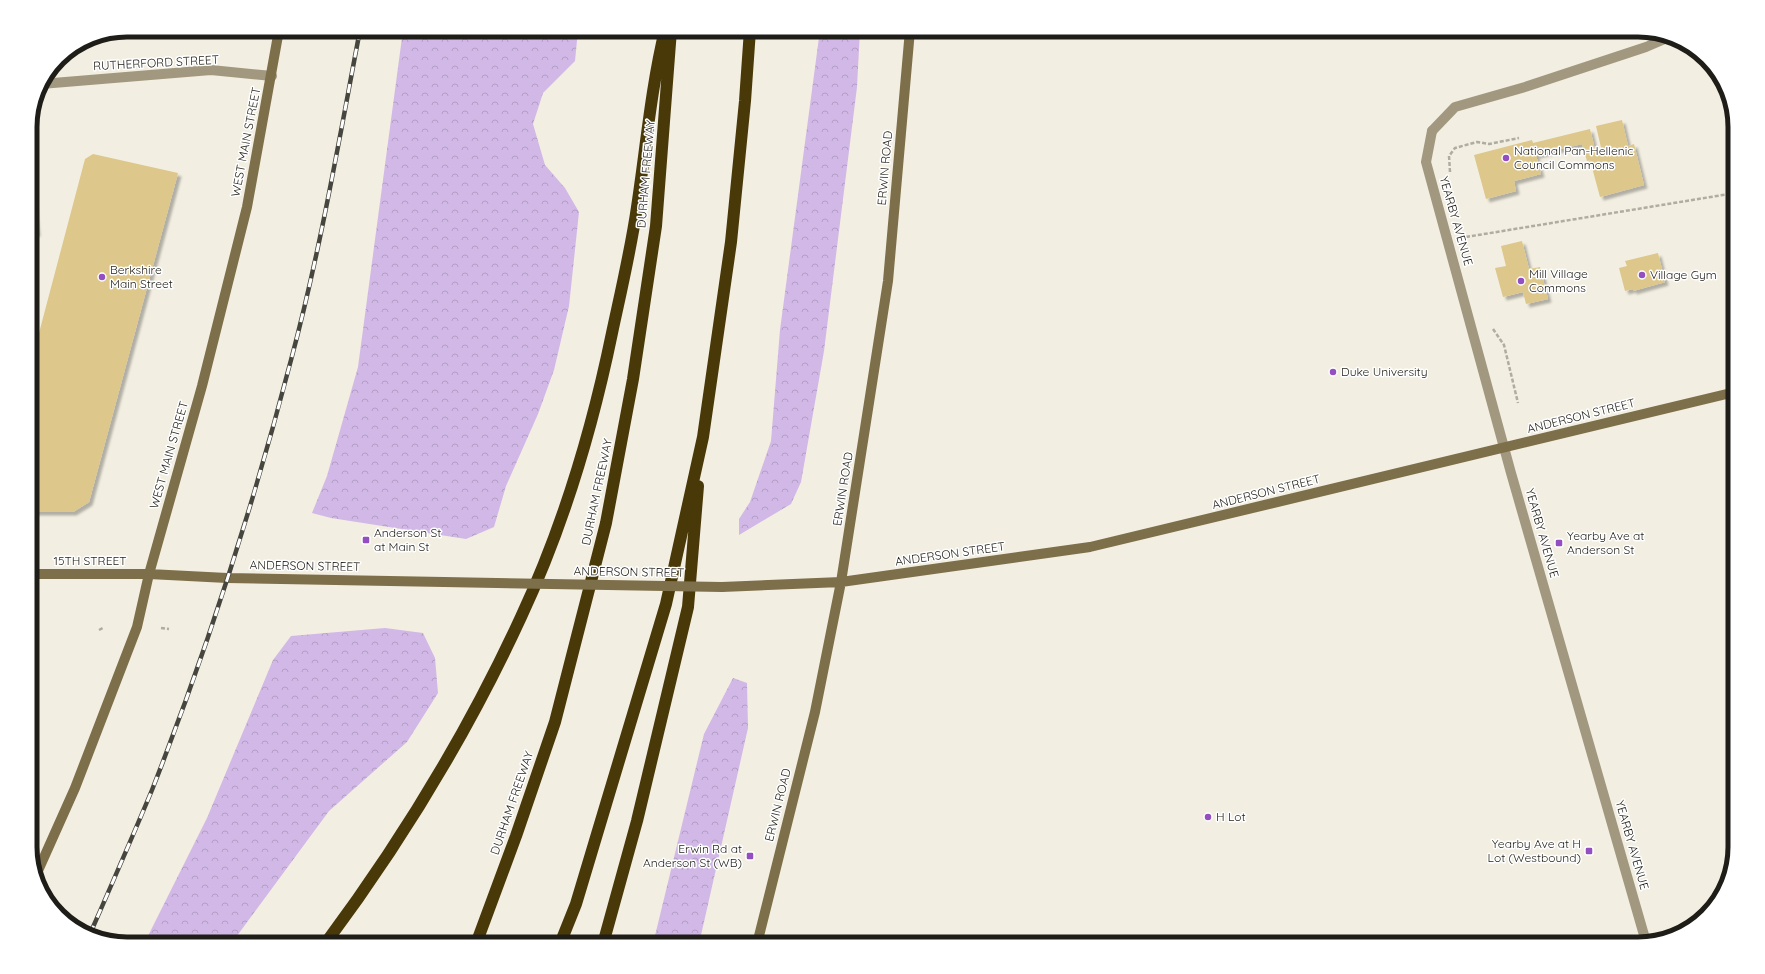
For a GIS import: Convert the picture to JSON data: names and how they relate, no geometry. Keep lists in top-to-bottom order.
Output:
{
  "streets": {
    "highway": ["DURHAM FREEWAY"],
    "main road": [
      "WEST MAIN STREET",
      "ERWIN ROAD",
      "ANDERSON STREET",
      "15TH STREET"
    ],
    "street": ["RUTHERFORD STREET", "YEARBY AVENUE"]
  },
  "crossings": [
    ["RUTHERFORD STREET", "WEST MAIN STREET"],
    ["WEST MAIN STREET", "ANDERSON STREET"],
    ["WEST MAIN STREET", "15TH STREET"],
    ["ERWIN ROAD", "ANDERSON STREET"],
    ["YEARBY AVENUE", "ANDERSON STREET"],
    ["ANDERSON STREET", "15TH STREET"]
  ],
  "places": {
    "other": [
      "National Pan-Hellenic Council Commons",
      "Village Gym",
      "Berkshire Main Street",
      "Mill Village Commons",
      "Duke University",
      "H Lot"
    ],
    "transit": [
      "Anderson St at Main St",
      "Yearby Ave at Anderson St",
      "Yearby Ave at H Lot (Westbound)",
      "Erwin Rd at Anderson St (WB)"
    ]
  }
}
